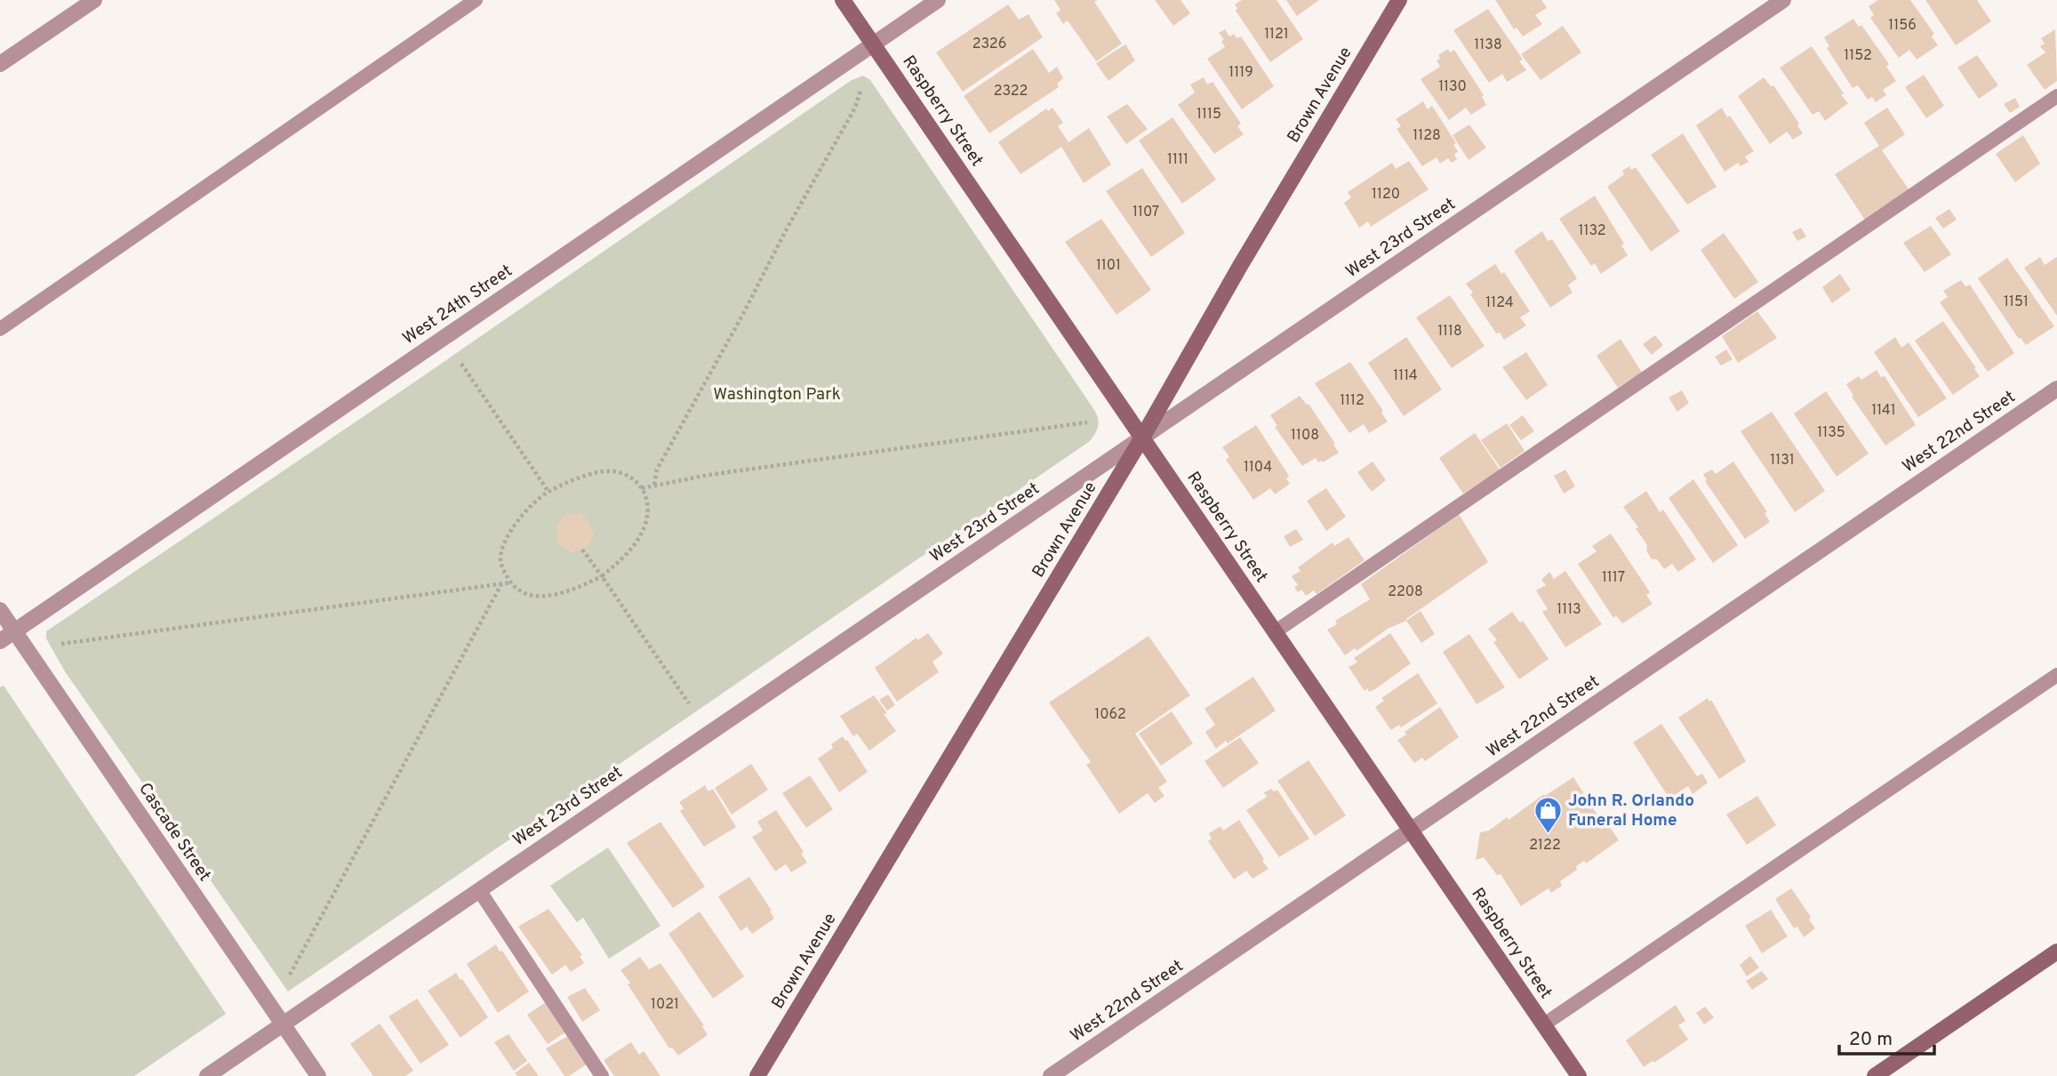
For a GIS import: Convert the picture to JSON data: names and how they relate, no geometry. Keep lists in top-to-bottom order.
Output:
{
  "streets": {
    "street": [
      "Brown Avenue",
      "Raspberry Street",
      "West 23rd Street",
      "West 24th Street",
      "West 22nd Street",
      "Cascade Street"
    ]
  },
  "crossings": [
    ["Brown Avenue", "Raspberry Street"],
    ["Brown Avenue", "West 23rd Street"],
    ["Raspberry Street", "West 23rd Street"],
    ["Raspberry Street", "West 24th Street"],
    ["Raspberry Street", "West 22nd Street"],
    ["West 23rd Street", "Cascade Street"],
    ["West 24th Street", "Cascade Street"]
  ],
  "parks": ["Washington Park"],
  "places": {
    "shop": ["John R. Orlando Funeral Home"]
  },
  "house_numbers": [
    "1156",
    "1121",
    "2326",
    "1138",
    "1152",
    "1119",
    "1130",
    "2322",
    "1115",
    "1128",
    "1111",
    "1120",
    "1107",
    "1132",
    "1101",
    "1151",
    "1124",
    "1118",
    "1114",
    "1112",
    "1141",
    "1135",
    "1108",
    "1131",
    "1104",
    "1117",
    "2208",
    "1113",
    "1062",
    "2122",
    "1021"
  ],
  "scale_bar": "20 m"
}
